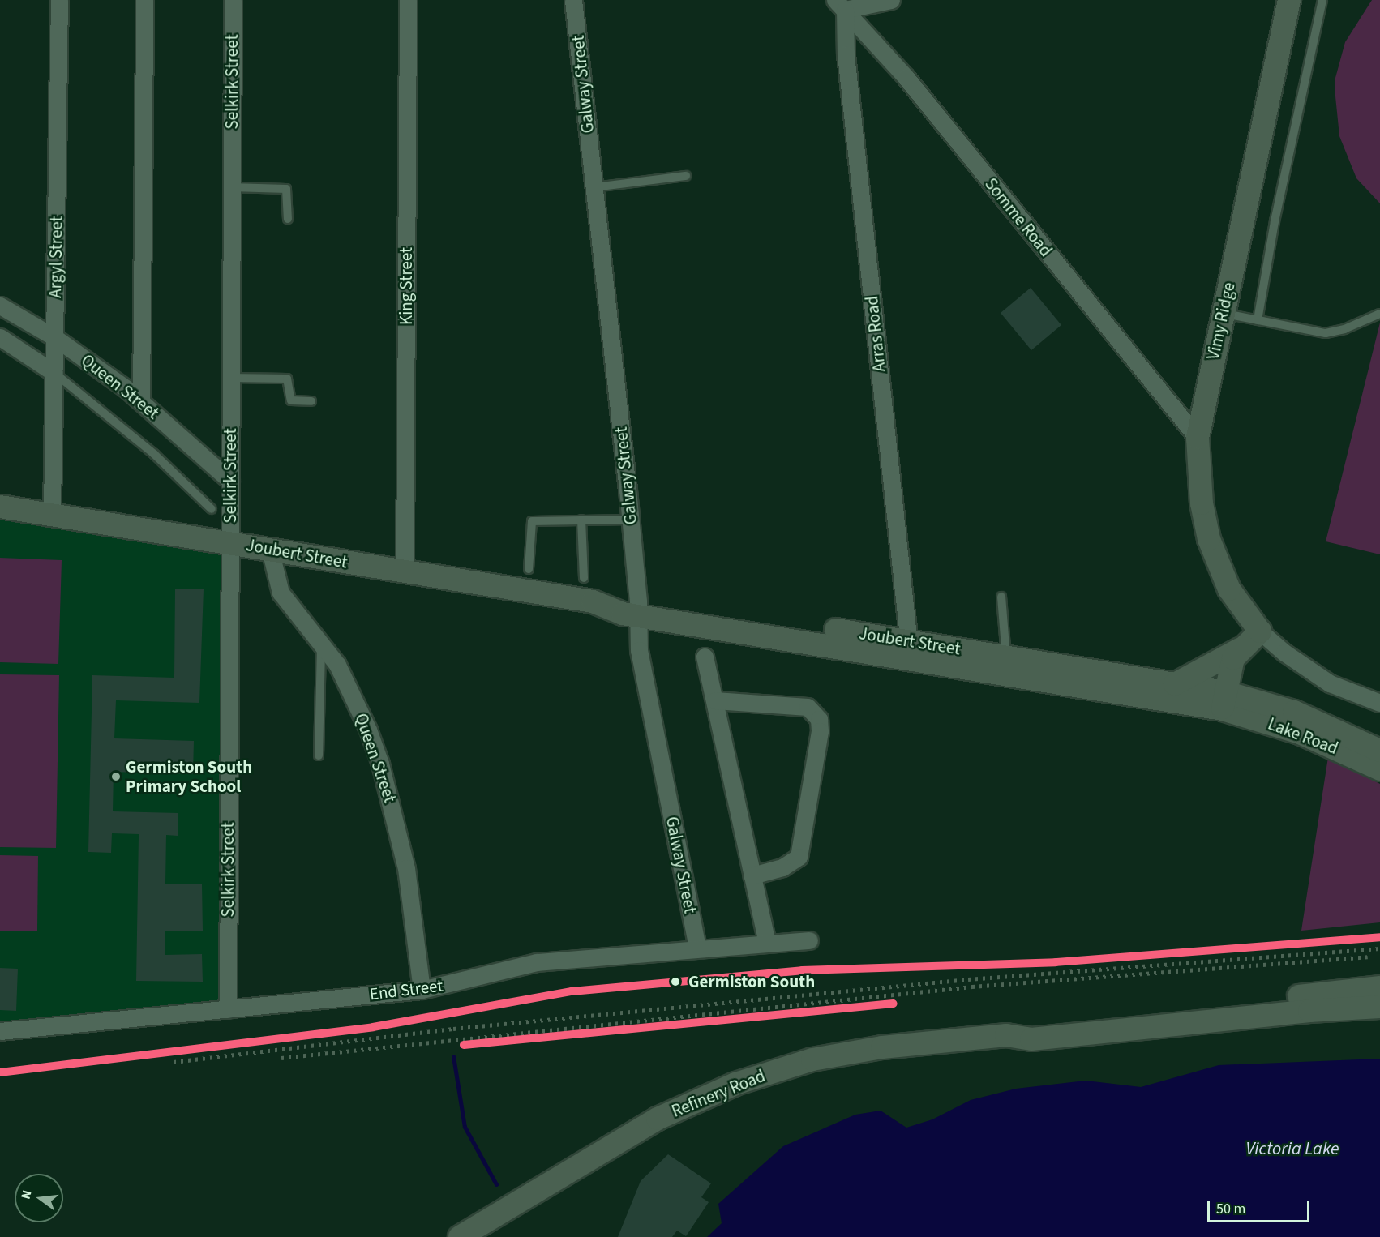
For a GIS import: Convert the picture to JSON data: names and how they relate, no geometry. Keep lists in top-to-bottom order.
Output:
{
  "streets": {
    "main road": [
      "Vimy Ridge",
      "Joubert Street",
      "Lake Road",
      "Refinery Road"
    ],
    "street": [
      "Selkirk Street",
      "Galway Street",
      "Somme Road",
      "Argyl Street",
      "King Street",
      "Arras Road",
      "Queen Street",
      "End Street"
    ]
  },
  "crossings": [
    ["Selkirk Street", "Queen Street"],
    ["Selkirk Street", "Joubert Street"],
    ["Selkirk Street", "End Street"],
    ["Galway Street", "Joubert Street"],
    ["Galway Street", "End Street"],
    ["Somme Road", "Vimy Ridge"],
    ["Somme Road", "Arras Road"],
    ["Argyl Street", "Queen Street"],
    ["Argyl Street", "Joubert Street"],
    ["King Street", "Joubert Street"],
    ["Arras Road", "Joubert Street"],
    ["Queen Street", "Joubert Street"],
    ["Queen Street", "End Street"],
    ["Joubert Street", "Lake Road"]
  ],
  "water": ["Victoria Lake"],
  "places": ["Germiston South Primary School", "Germiston South"],
  "scale_bar": "50 m",
  "north": "left"
}
